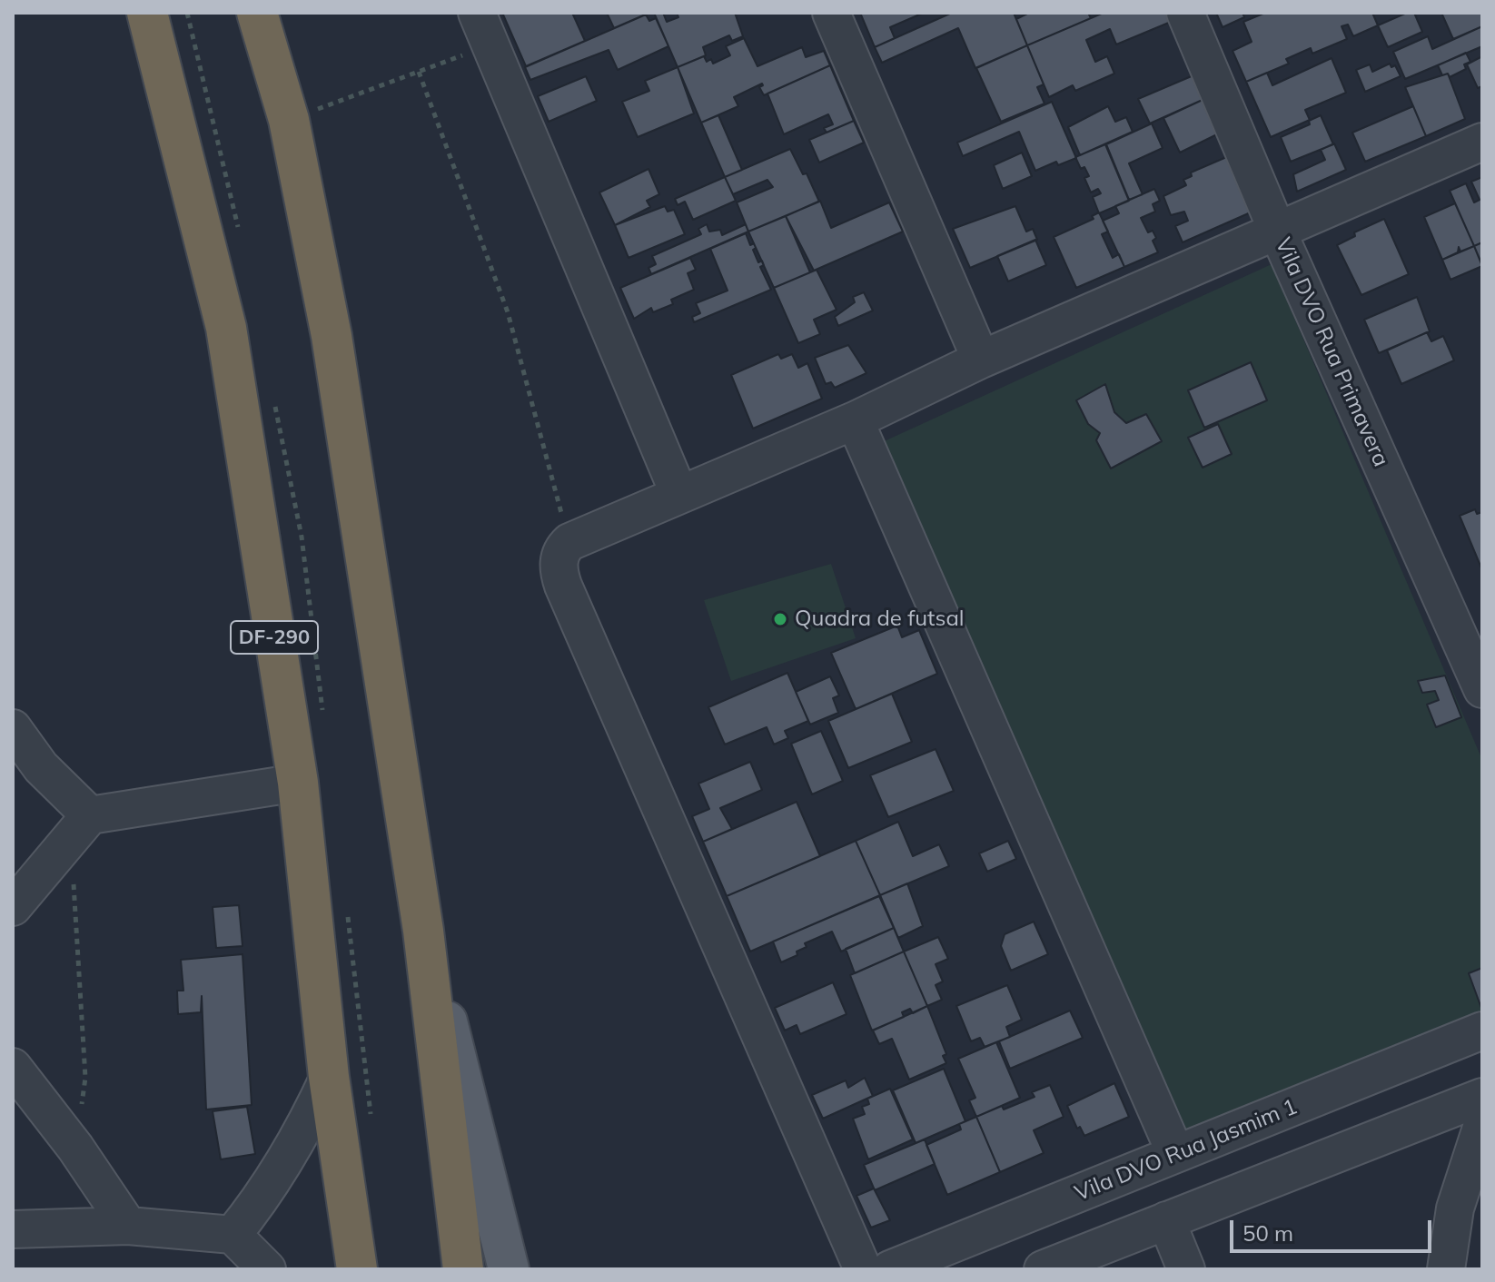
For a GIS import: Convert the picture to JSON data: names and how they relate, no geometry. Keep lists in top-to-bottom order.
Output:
{
  "streets": {
    "highway": ["DF-290"],
    "street": ["Vila DVO Rua Primavera", "Vila DVO Rua Jasmim 1"]
  },
  "places": ["Quadra de futsal"],
  "scale_bar": "50 m"
}
